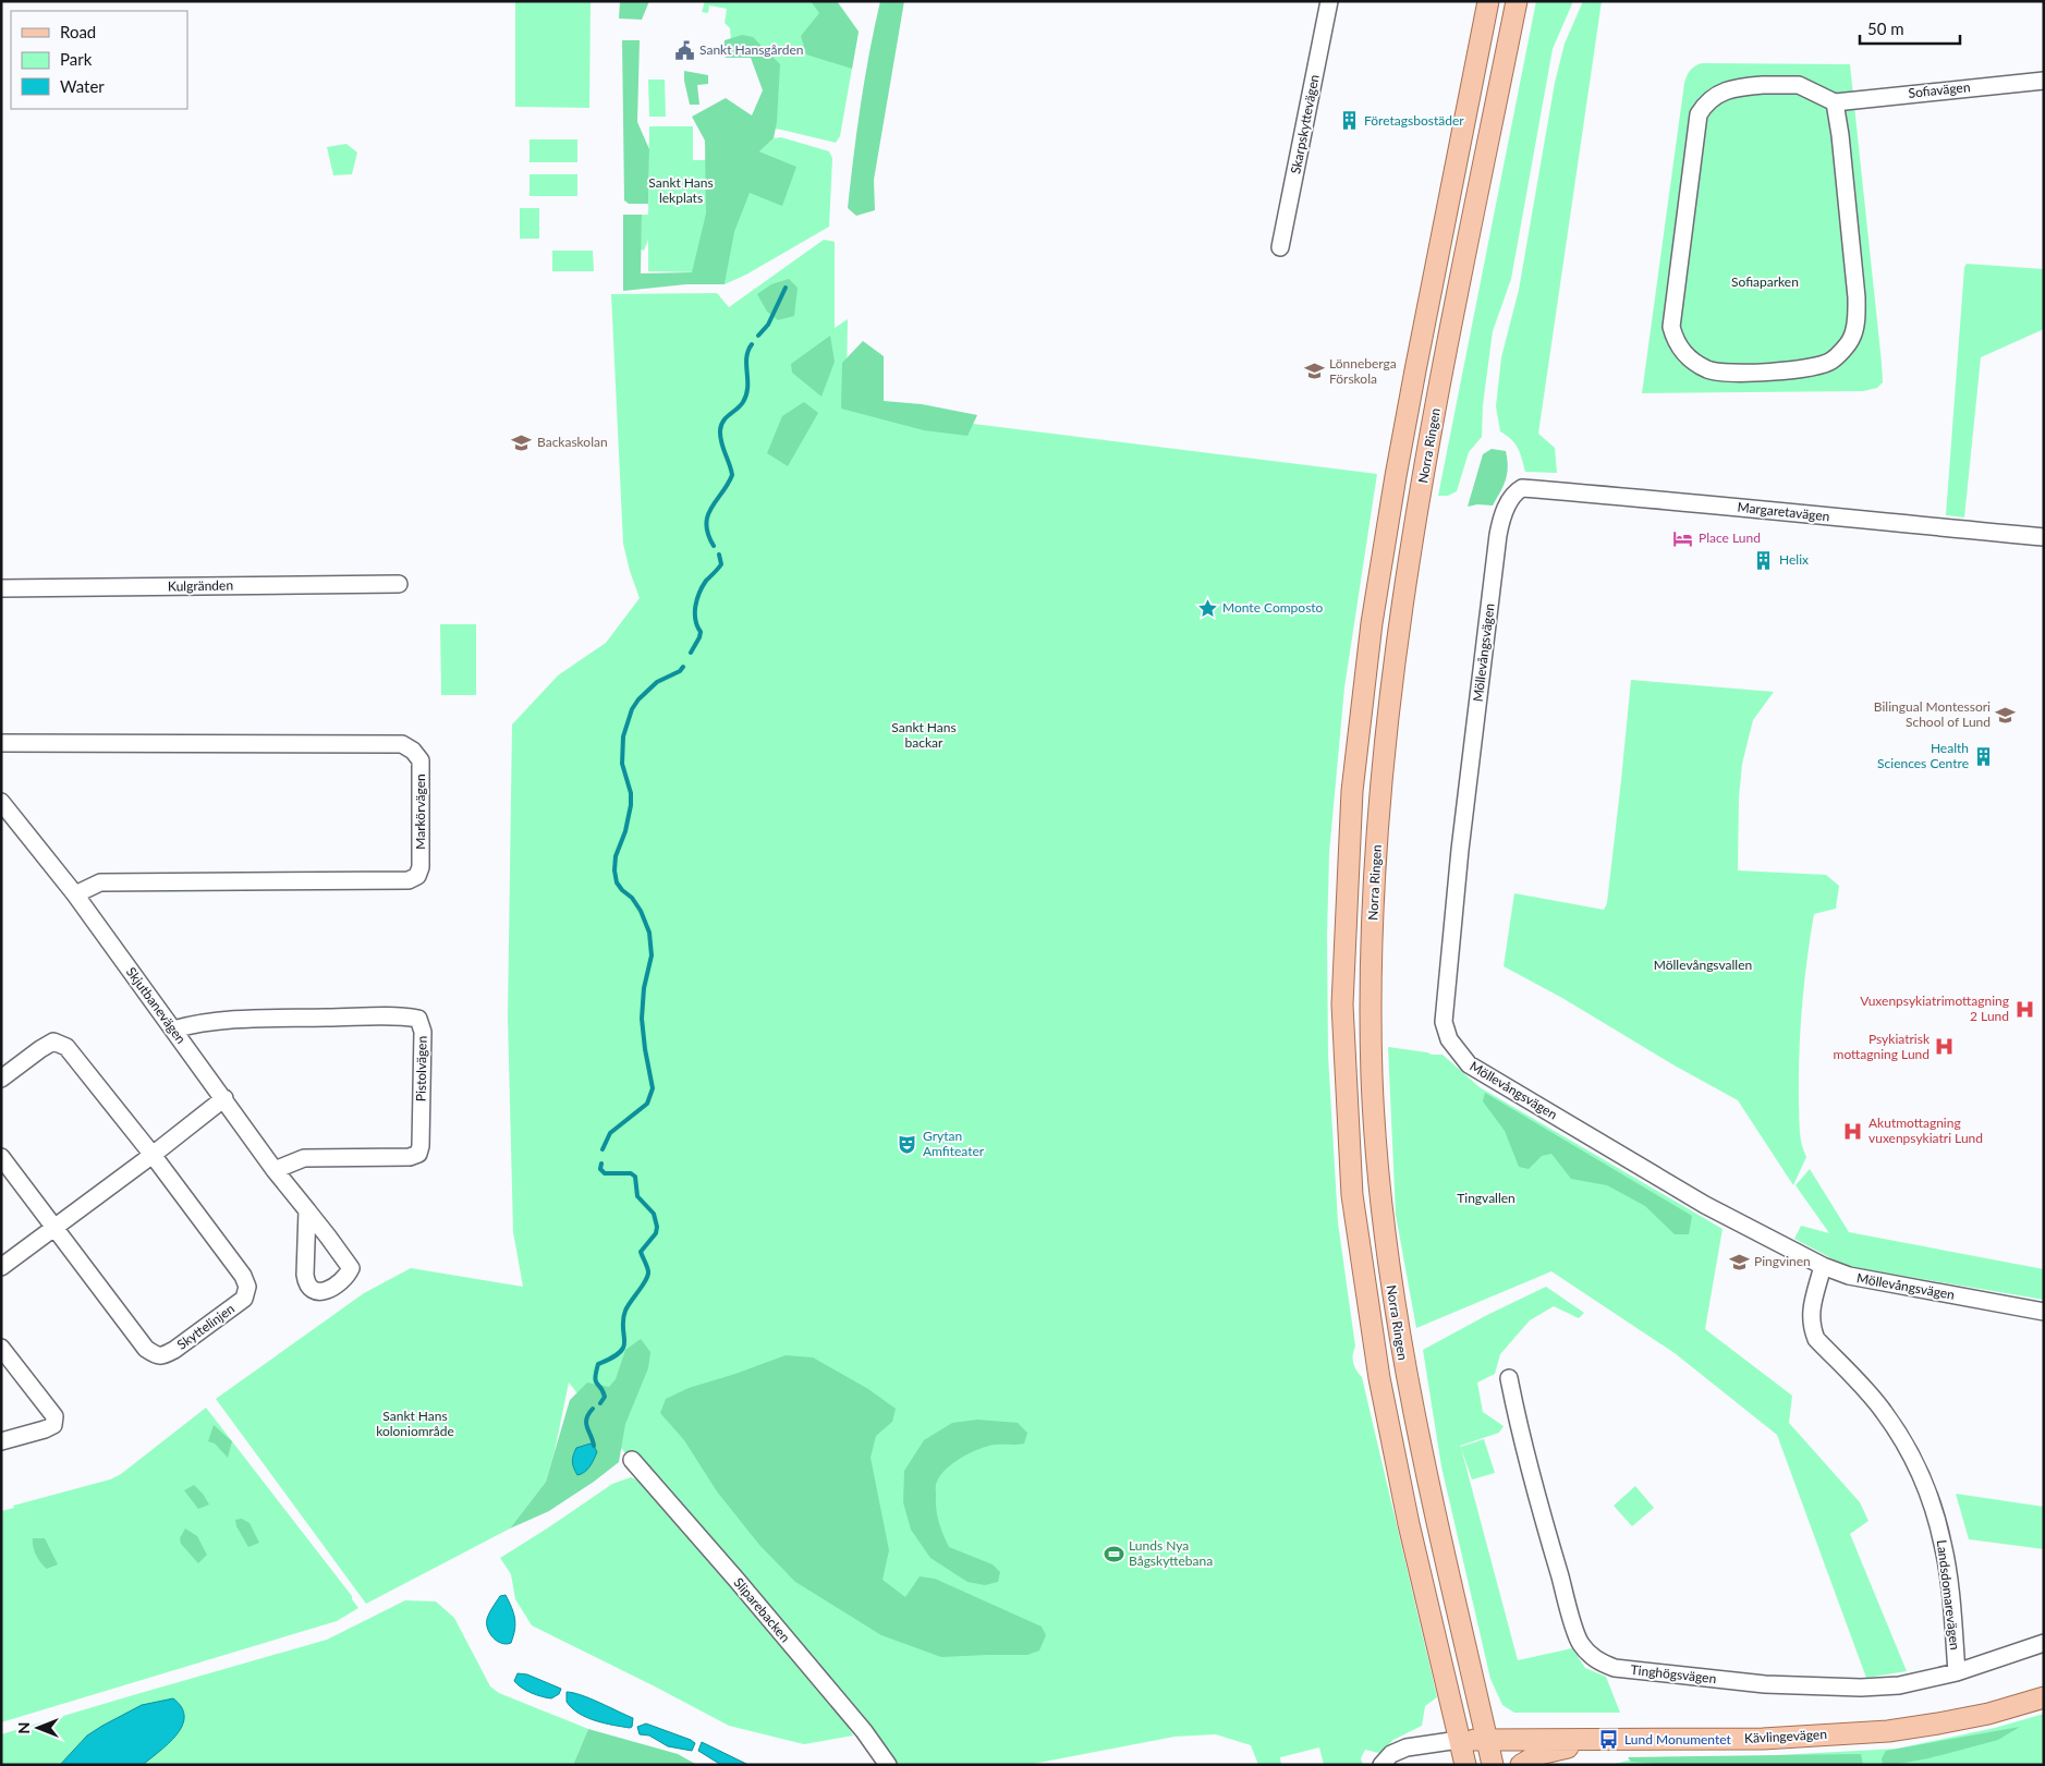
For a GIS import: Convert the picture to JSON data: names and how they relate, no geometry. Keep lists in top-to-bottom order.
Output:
{
  "streets": {
    "main road": ["Norra Ringen", "Kävlingevägen"],
    "street": [
      "Sofiavägen",
      "Skarpskyttevägen",
      "Margaretavägen",
      "Kulgränden",
      "Möllevångsvägen",
      "Markörvägen",
      "Skjutbanevägen",
      "Pistolvägen",
      "Skyttelinjen",
      "Landsdomarevägen",
      "Sliparebacken",
      "Tinghögsvägen"
    ]
  },
  "crossings": [
    ["Norra Ringen", "Kävlingevägen"],
    ["Margaretavägen", "Möllevångsvägen"],
    ["Möllevångsvägen", "Landsdomarevägen"],
    ["Markörvägen", "Skjutbanevägen"],
    ["Skjutbanevägen", "Pistolvägen"],
    ["Landsdomarevägen", "Tinghögsvägen"]
  ],
  "parks": [
    "Sankt Hans lekplats",
    "Sofiaparken",
    "Sankt Hans backar",
    "Möllevångsvallen",
    "Tingvallen",
    "Sankt Hans koloniområde"
  ],
  "places": {
    "public building": ["Sankt Hansgården"],
    "building": ["Företagsbostäder", "Helix", "Health Sciences Centre"],
    "school or university": [
      "Lönneberga Förskola",
      "Backaskolan",
      "Bilingual Montessori School of Lund",
      "Pingvinen"
    ],
    "hotel": ["Place Lund"],
    "place": ["Monte Composto"],
    "hospital": ["Vuxenpsykiatrimottagning 2 Lund", "Psykiatrisk mottagning Lund", "Akutmottagning vuxenpsykiatri Lund"],
    "theatre": ["Grytan Amfiteater"],
    "sports": ["Lunds Nya Bågskyttebana"],
    "bus stop": ["Lund Monumentet"]
  },
  "legend": ["Road", "Park", "Water"],
  "scale_bar": "50 m",
  "north": "left"
}
